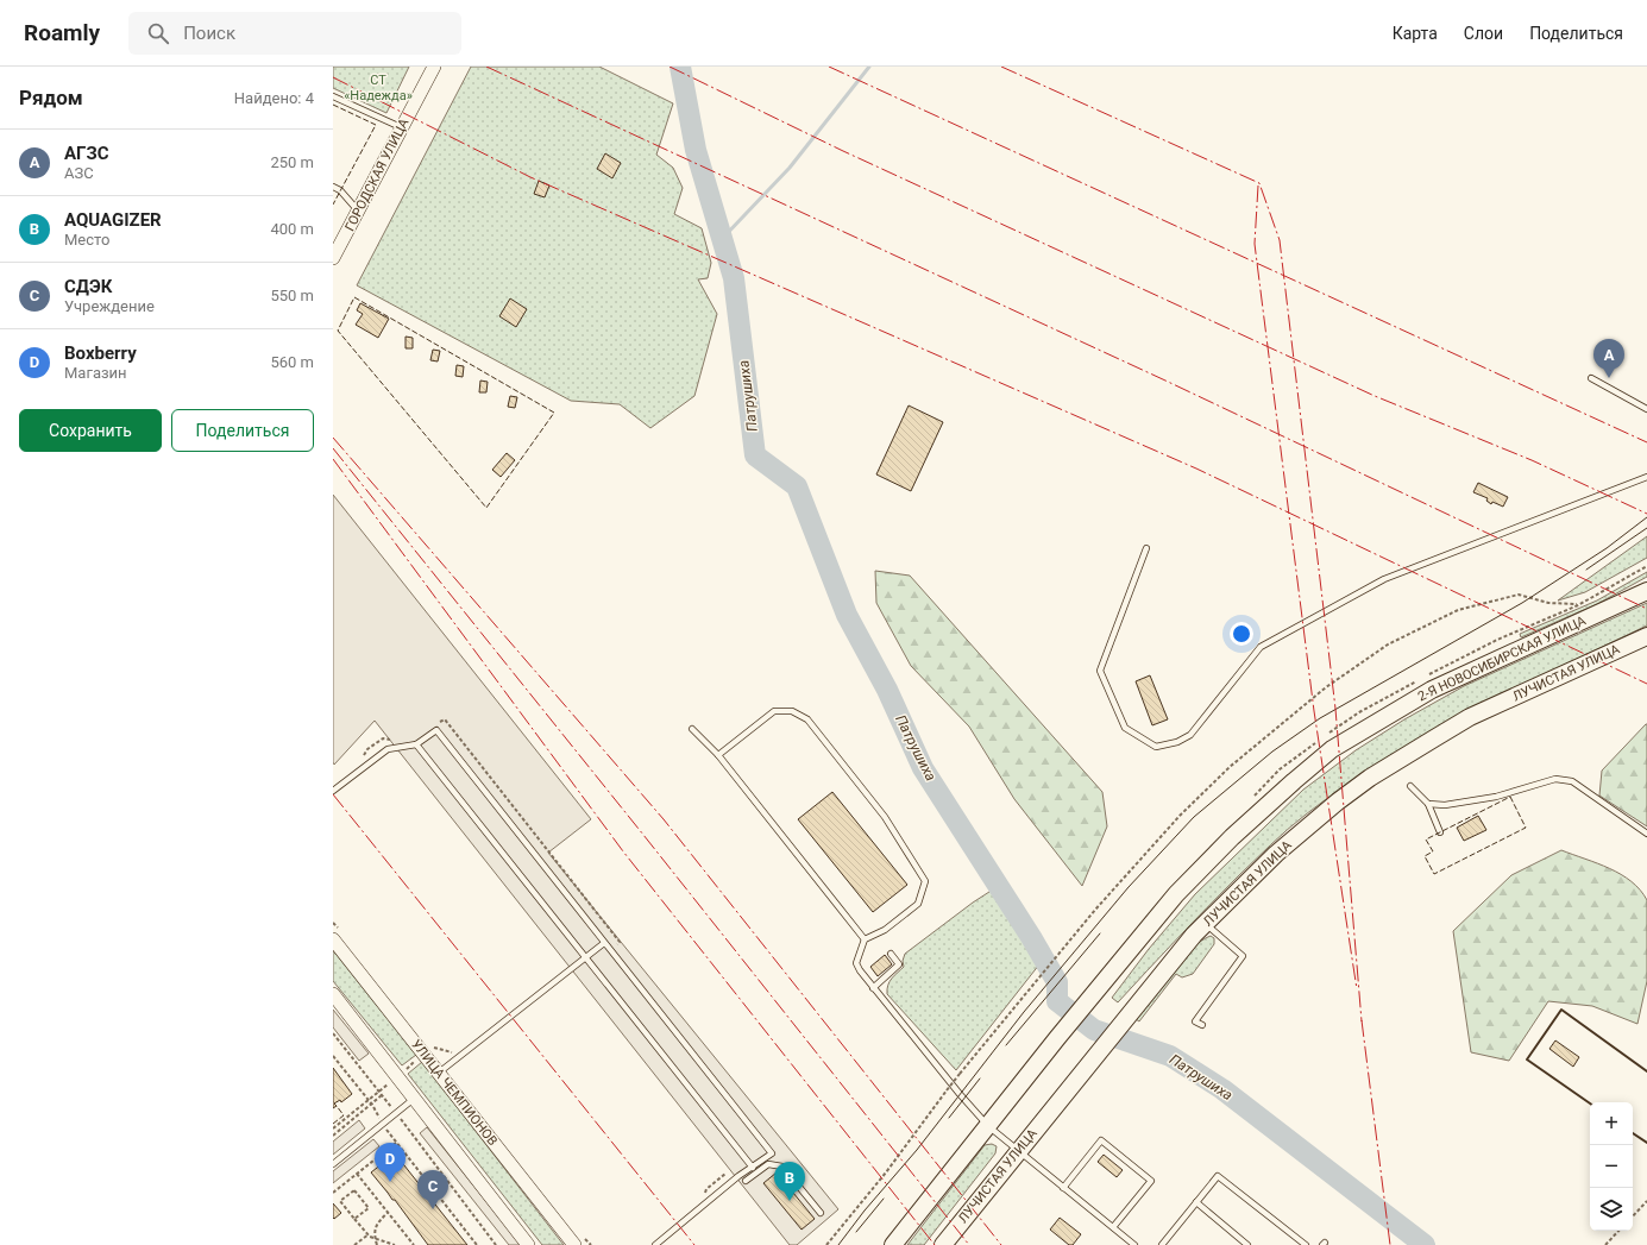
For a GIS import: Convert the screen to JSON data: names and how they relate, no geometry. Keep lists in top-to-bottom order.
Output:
{
  "streets": {
    "main road": ["2-Я НОВОСИБИРСКАЯ УЛИЦА", "ЛУЧИСТАЯ УЛИЦА"],
    "street": ["ГОРОДСКАЯ УЛИЦА", "УЛИЦА ЧЕМПИОНОВ"]
  },
  "water": ["Патрушиха"],
  "parks": ["СТ «Надежда»"],
  "page": {
    "header": "Roamly",
    "search": "Поиск",
    "nav": ["Карта", "Слои", "Поделиться"],
    "heading": ["Рядом", "Найдено: 4"],
    "list": [
      {
        "mark": "A",
        "name": "АГЗС",
        "note": "АЗС",
        "value": "250 m"
      },
      {
        "mark": "B",
        "name": "AQUAGIZER",
        "note": "Место",
        "value": "400 m"
      },
      {
        "mark": "C",
        "name": "СДЭК",
        "note": "Учреждение",
        "value": "550 m"
      },
      {
        "mark": "D",
        "name": "Boxberry",
        "note": "Магазин",
        "value": "560 m"
      }
    ],
    "pins": [
      "A",
      "D",
      "B",
      "C"
    ],
    "buttons": ["Сохранить", "Поделиться"],
    "map_buttons": ["+", "−"]
  }
}
